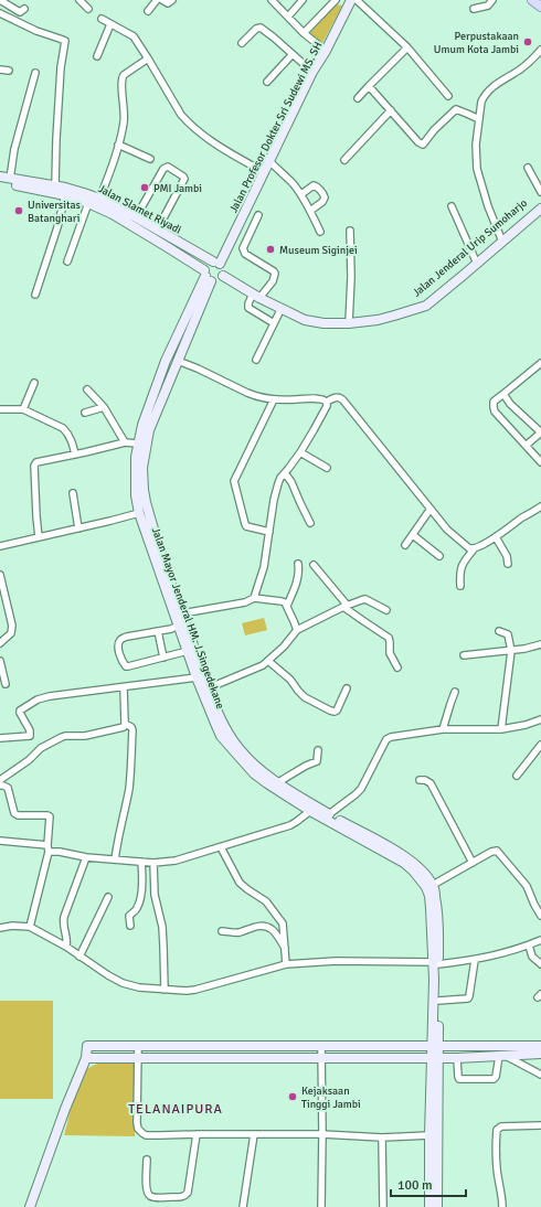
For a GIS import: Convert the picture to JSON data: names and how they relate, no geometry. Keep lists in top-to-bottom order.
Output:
{
  "streets": {
    "main road": [
      "Jalan Profesor Dokter Sri Sudewi MS. SH",
      "Jalan Slamet Riyadi",
      "Jalan Jenderal Urip Sumoharjo",
      "Jalan Mayor Jenderal HM. J.Singedekane"
    ]
  },
  "crossings": [
    ["Jalan Profesor Dokter Sri Sudewi MS. SH", "Jalan Slamet Riyadi"],
    ["Jalan Profesor Dokter Sri Sudewi MS. SH", "Jalan Jenderal Urip Sumoharjo"],
    ["Jalan Profesor Dokter Sri Sudewi MS. SH", "Jalan Mayor Jenderal HM. J.Singedekane"],
    ["Jalan Slamet Riyadi", "Jalan Jenderal Urip Sumoharjo"],
    ["Jalan Slamet Riyadi", "Jalan Mayor Jenderal HM. J.Singedekane"],
    ["Jalan Jenderal Urip Sumoharjo", "Jalan Mayor Jenderal HM. J.Singedekane"]
  ],
  "districts": ["TELANAIPURA"],
  "places": [
    "Perpustakaan Umum Kota Jambi",
    "PMI Jambi",
    "Universitas Batanghari",
    "Museum Siginjei",
    "Kejaksaan Tinggi Jambi"
  ],
  "scale_bar": "100 m"
}
